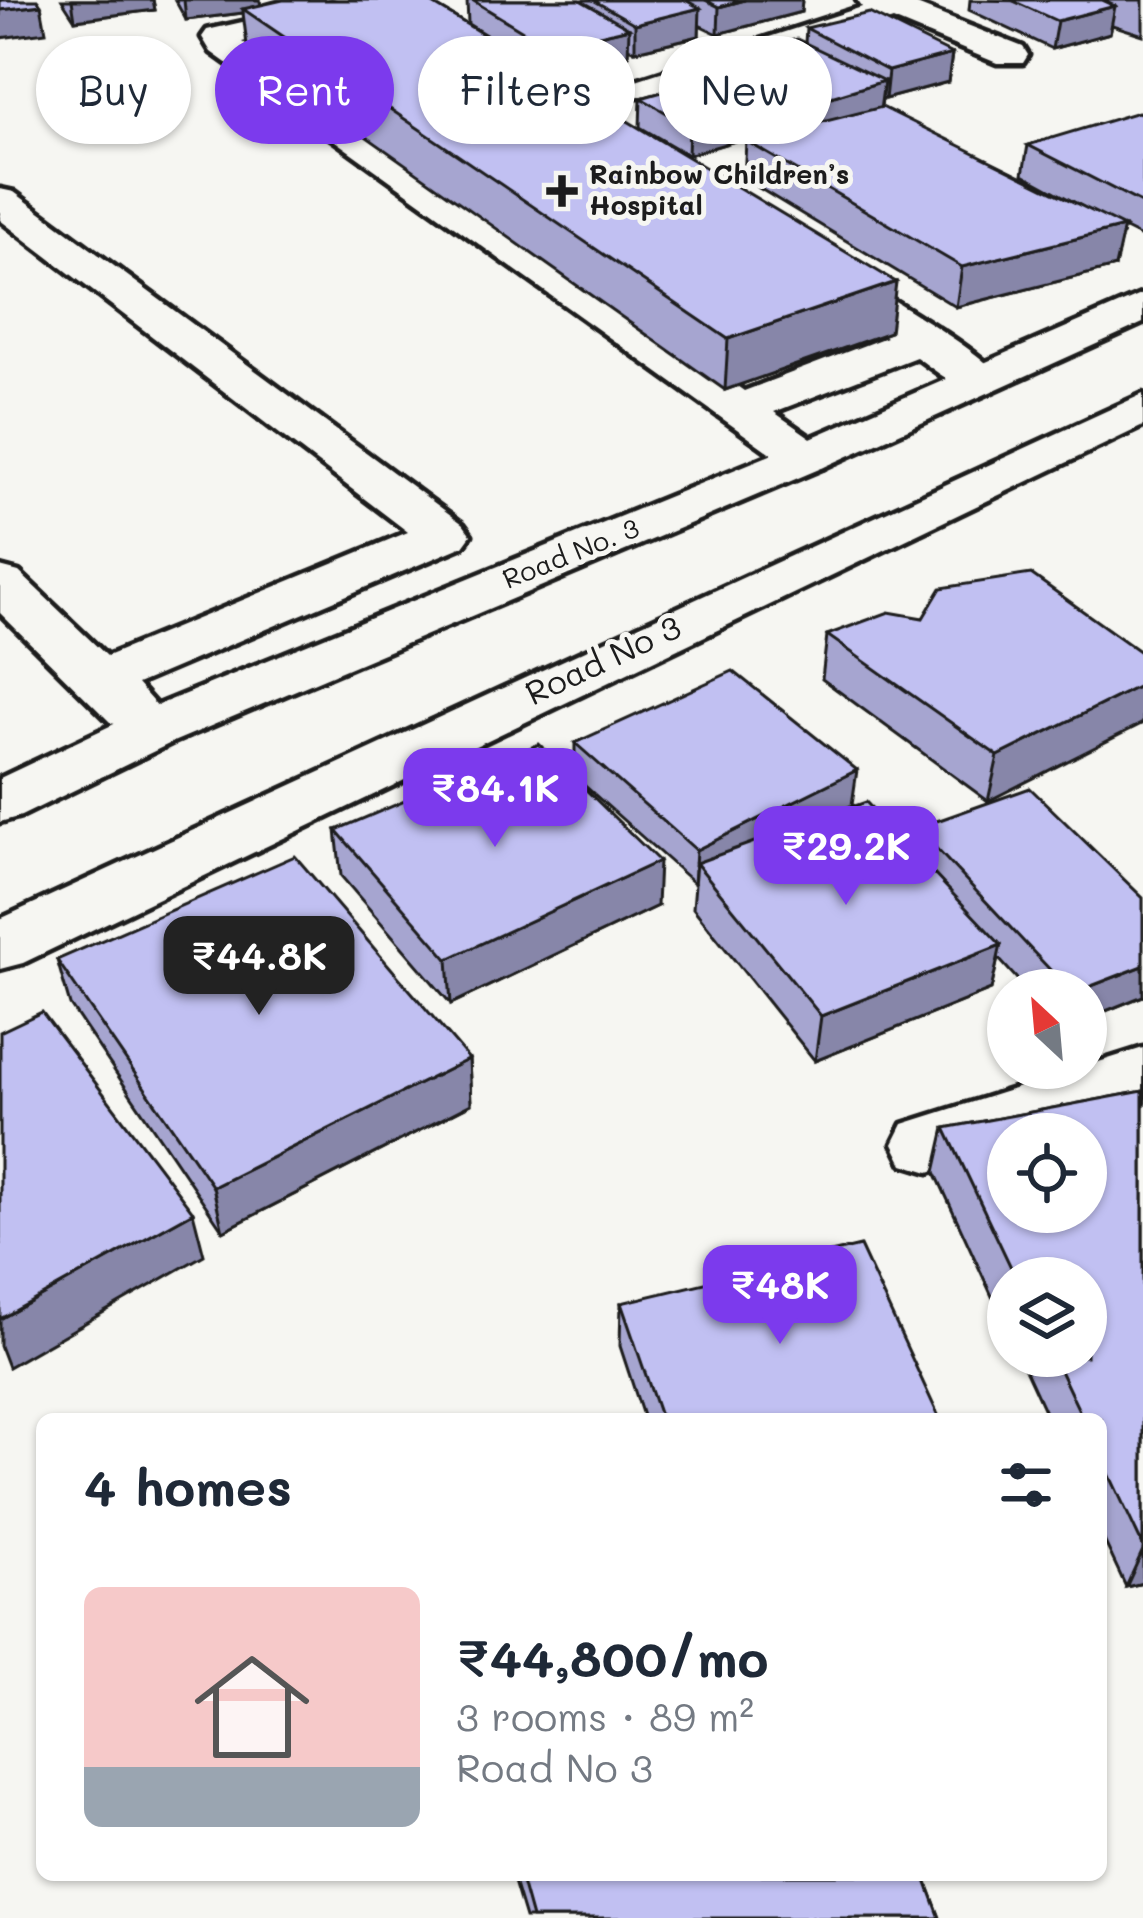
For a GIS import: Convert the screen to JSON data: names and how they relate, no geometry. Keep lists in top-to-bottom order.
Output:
{
  "streets": {
    "main road": ["Road No. 3", "Road No 3"]
  },
  "places": {
    "health": ["Rainbow Children’s Hospital"]
  },
  "north": "top left",
  "page": {
    "chip": [
      "Buy",
      "Rent",
      "Filters",
      "New"
    ],
    "price": [
      "₹84.1K",
      "₹29.2K",
      "₹44.8K",
      "₹48K"
    ],
    "heading": "4 homes",
    "list": [
      {
        "name": "₹44,800/mo",
        "note": "3 rooms · 89 m² · Road No 3"
      }
    ]
  }
}
